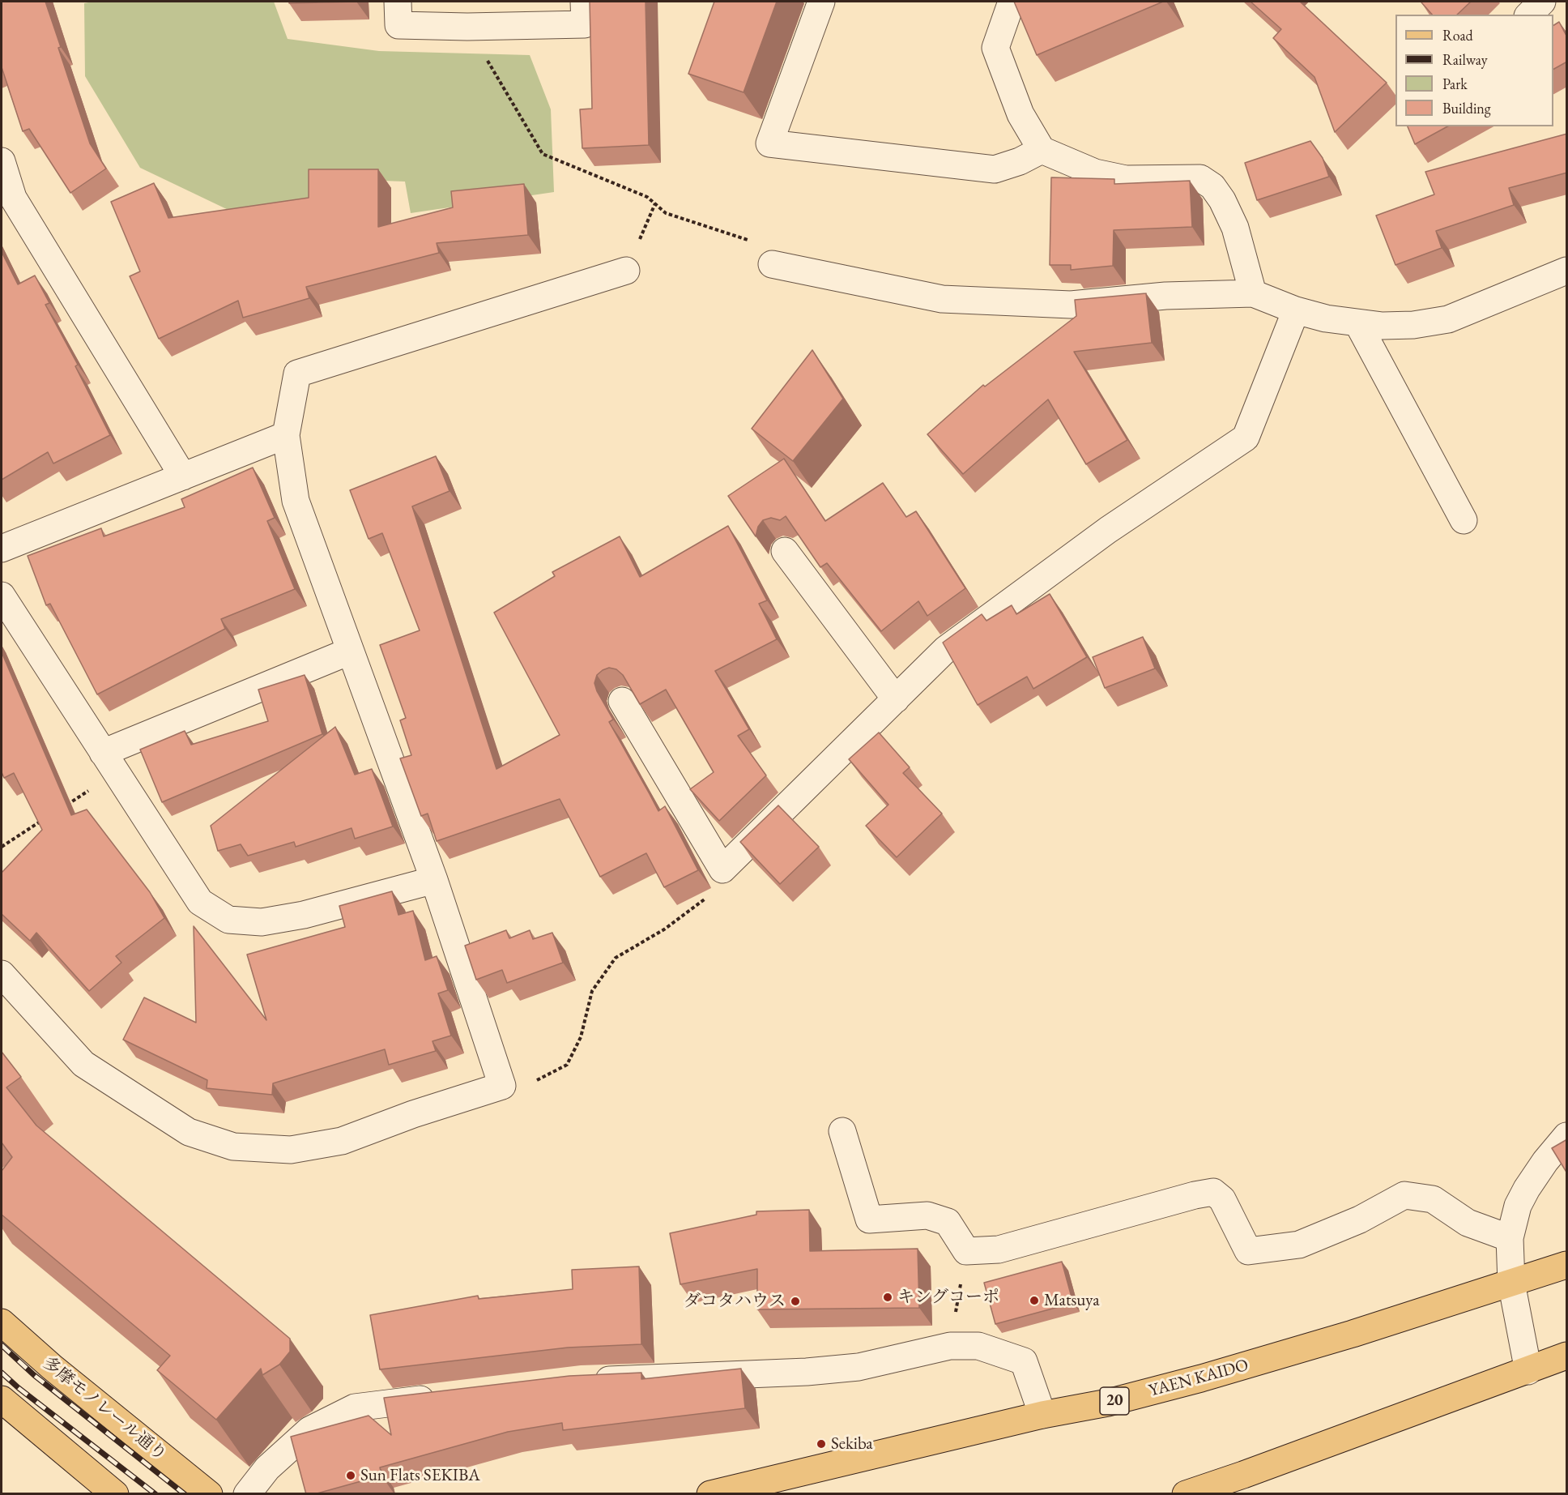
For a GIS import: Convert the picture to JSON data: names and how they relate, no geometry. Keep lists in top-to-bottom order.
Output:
{
  "streets": {
    "main road": ["YAEN KAIDO", "20", "多摩モノレール通り"]
  },
  "places": [
    "キングコーポ",
    "Matsuya",
    "ダコタハウス",
    "Sekiba",
    "Sun Flats SEKIBA"
  ],
  "legend": [
    "Road",
    "Railway",
    "Park",
    "Building"
  ]
}
